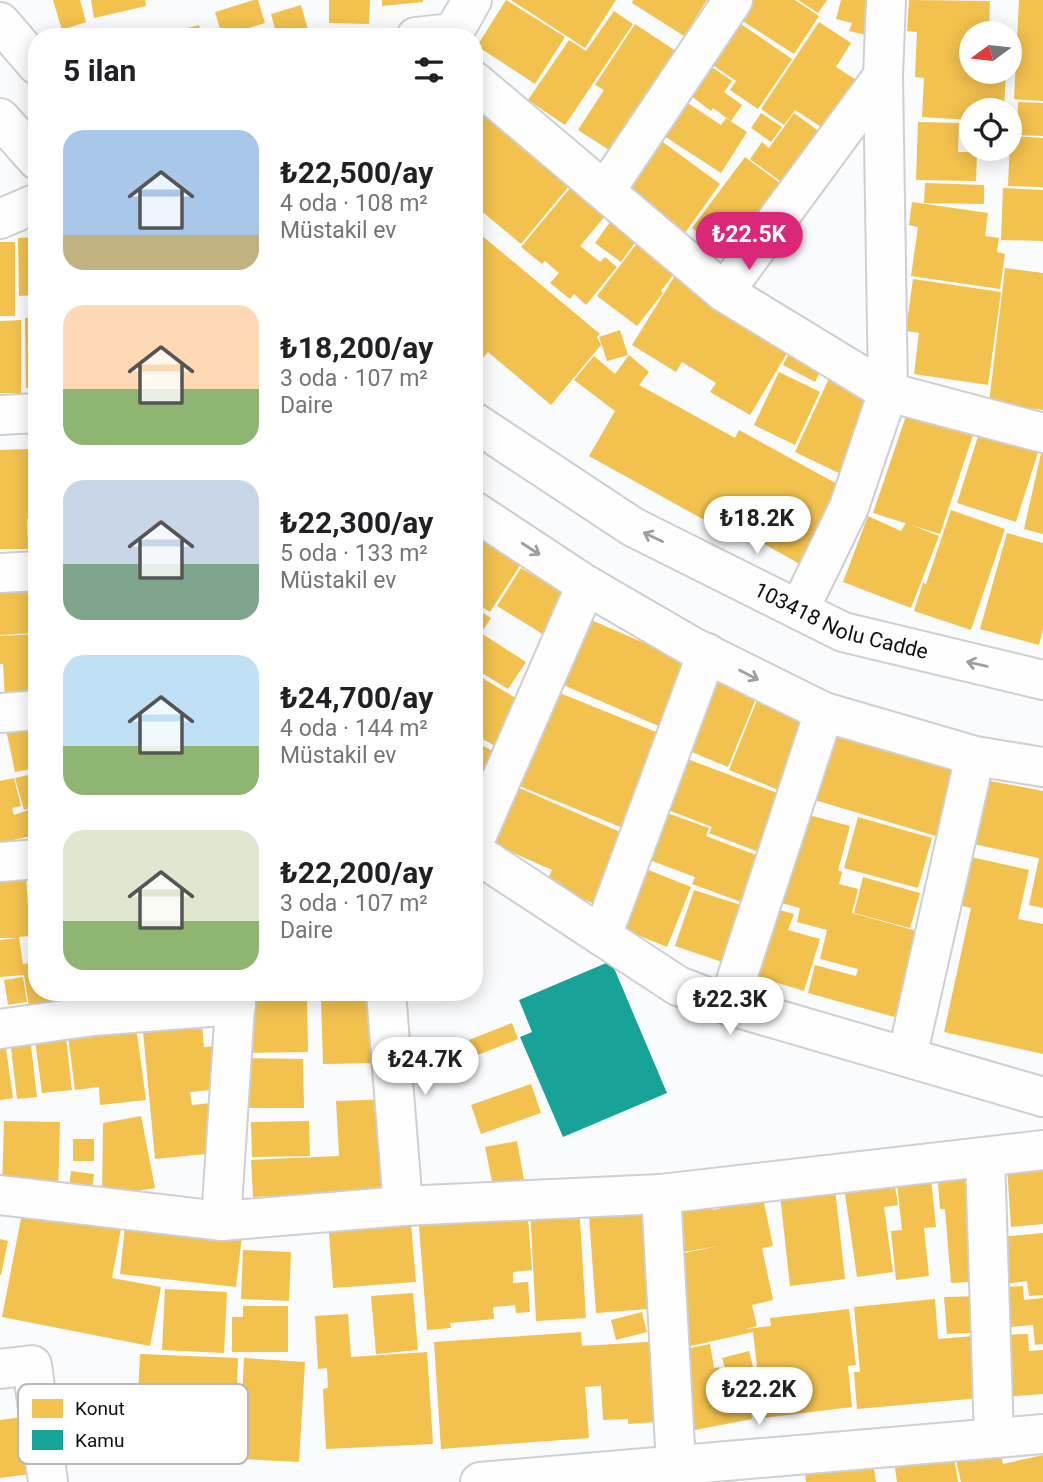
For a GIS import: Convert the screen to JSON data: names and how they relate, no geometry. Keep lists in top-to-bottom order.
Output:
{
  "streets": {
    "street": ["103418 Nolu Cadde"]
  },
  "legend": ["Konut", "Kamu"],
  "north": "left",
  "page": {
    "heading": "5 ilan",
    "list": [
      {
        "name": "₺22,500/ay",
        "note": "4 oda · 108 m² · Müstakil ev"
      },
      {
        "name": "₺18,200/ay",
        "note": "3 oda · 107 m² · Daire"
      },
      {
        "name": "₺22,300/ay",
        "note": "5 oda · 133 m² · Müstakil ev"
      },
      {
        "name": "₺24,700/ay",
        "note": "4 oda · 144 m² · Müstakil ev"
      },
      {
        "name": "₺22,200/ay",
        "note": "3 oda · 107 m² · Daire"
      }
    ],
    "price": [
      "₺22.5K",
      "₺18.2K",
      "₺22.3K",
      "₺24.7K",
      "₺22.2K"
    ]
  }
}
